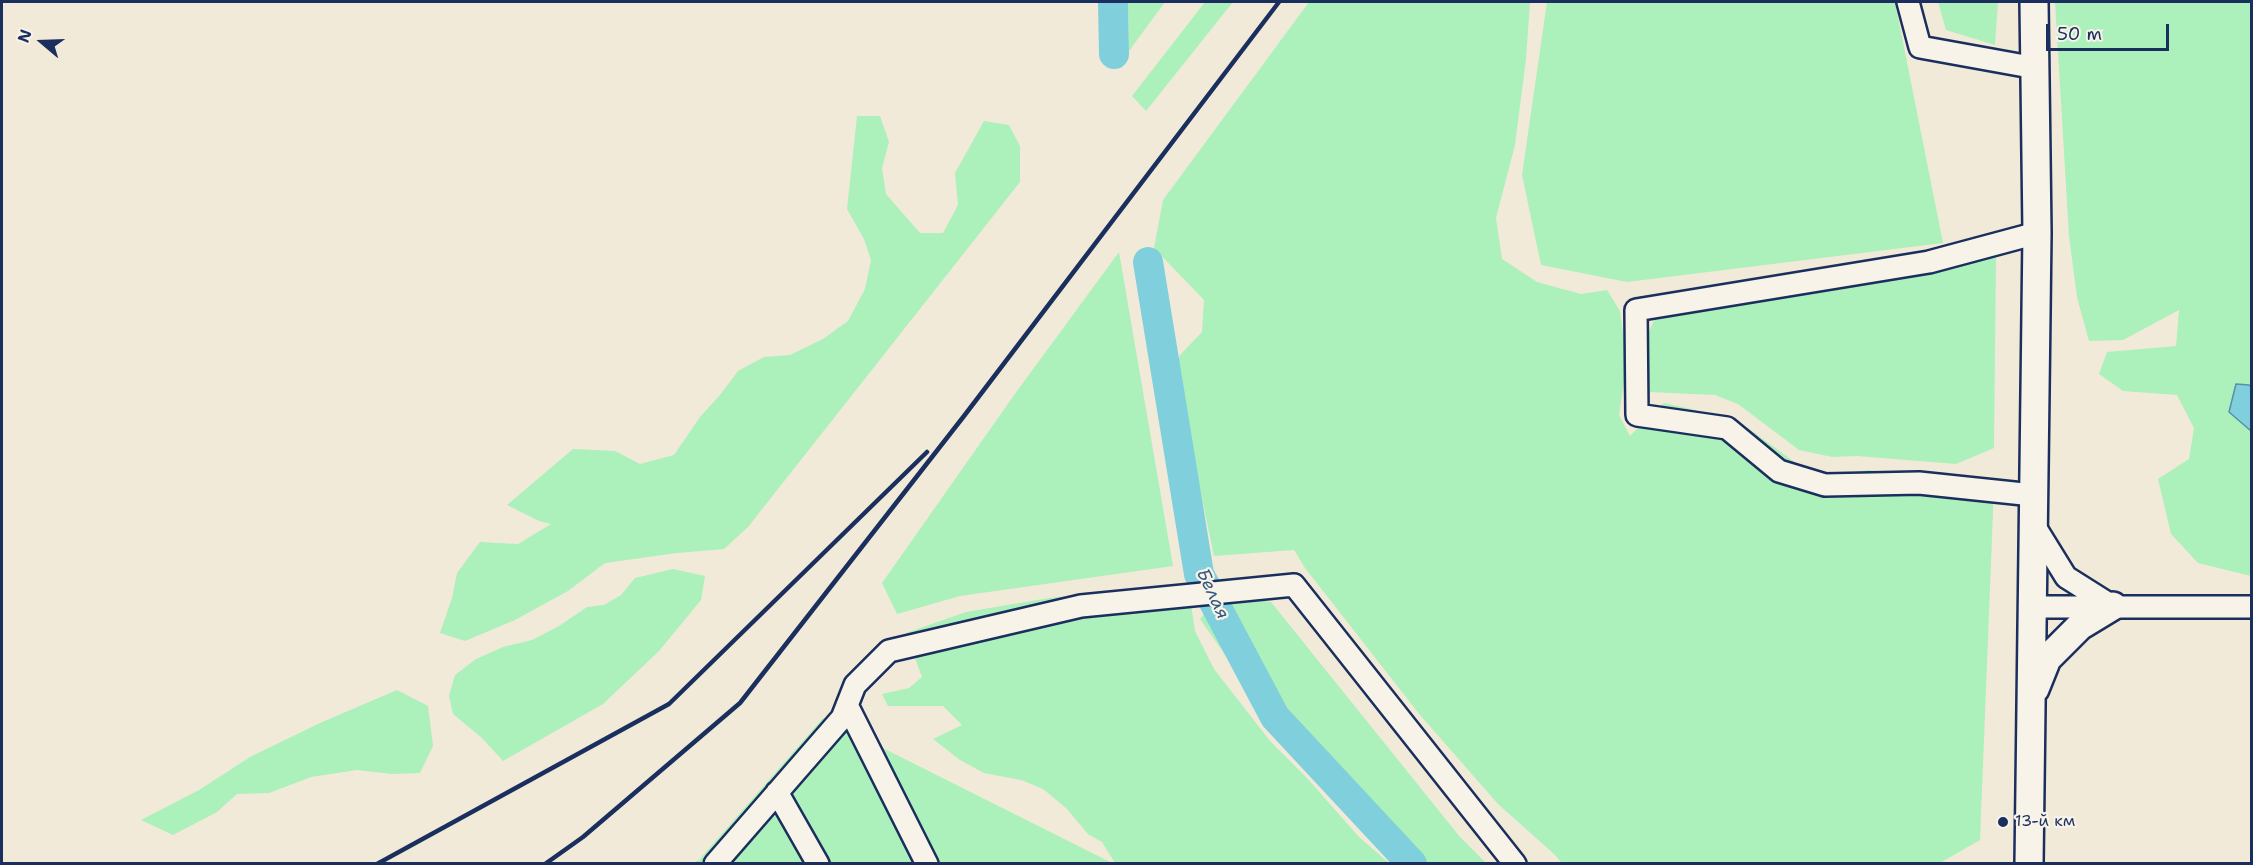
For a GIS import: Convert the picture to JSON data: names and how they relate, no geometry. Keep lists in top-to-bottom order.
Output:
{
  "water": ["Белая"],
  "places": ["13-й км"],
  "scale_bar": "50 m",
  "north": "left"
}
